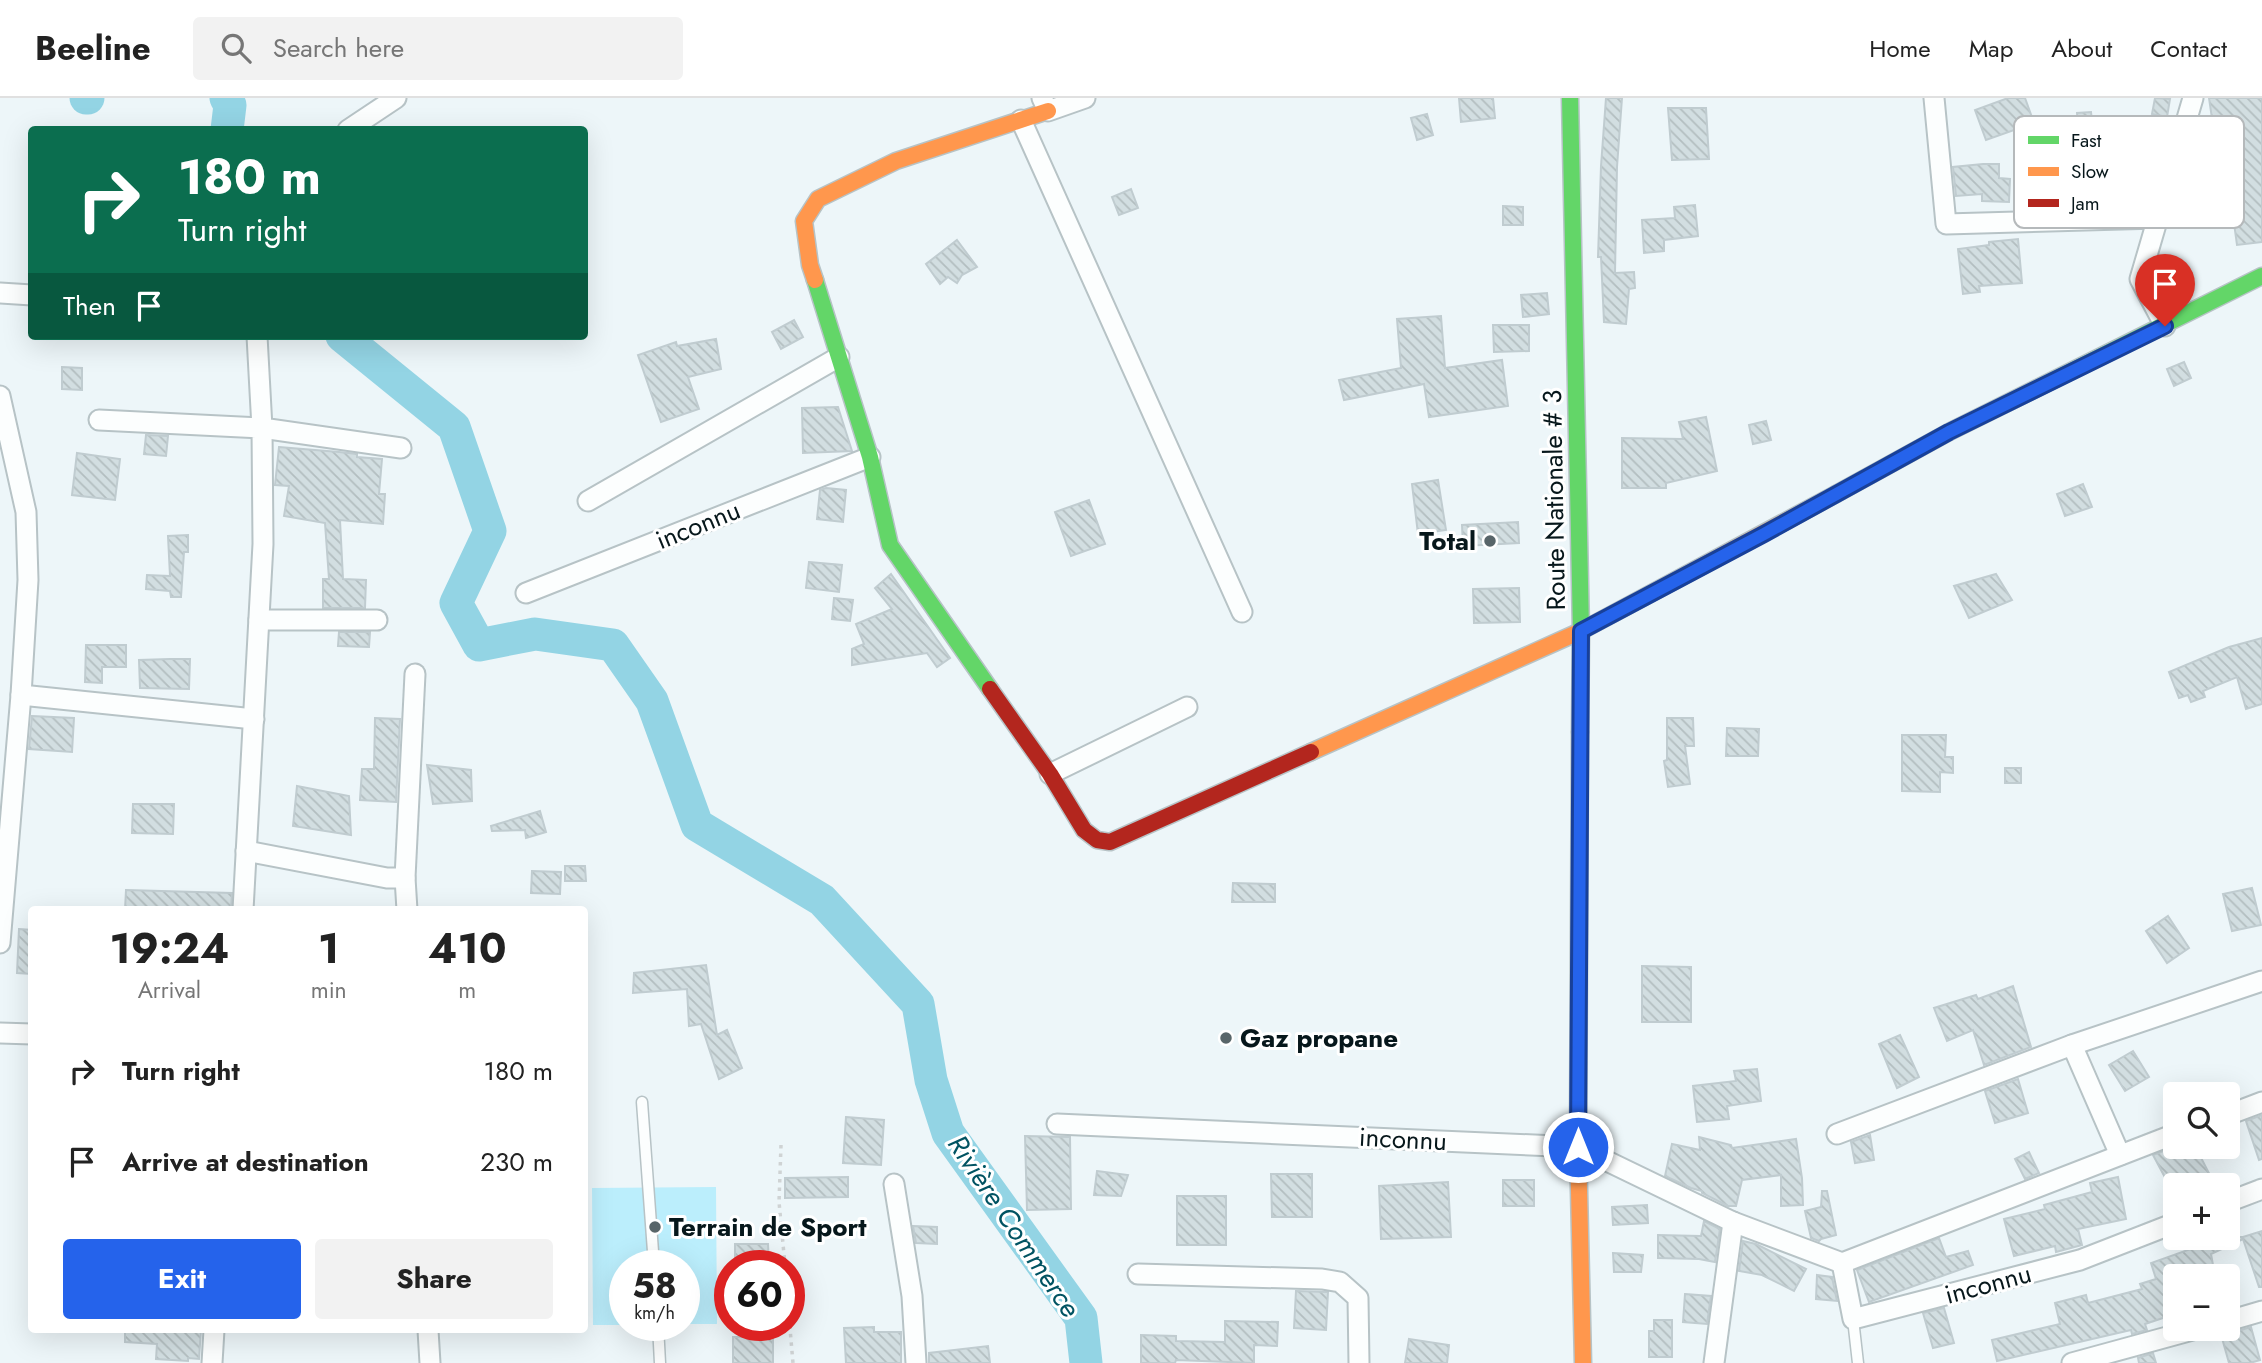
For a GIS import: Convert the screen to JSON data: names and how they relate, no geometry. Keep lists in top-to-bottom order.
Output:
{
  "streets": {
    "main road": ["Route Nationale # 3"],
    "street": ["inconnu"]
  },
  "crossings": [
    ["Route Nationale # 3", "inconnu"]
  ],
  "water": ["Rivière Commerce"],
  "places": ["Total", "Gaz propane", "Terrain de Sport"],
  "legend": ["Fast", "Slow", "Jam"],
  "page": {
    "header": "Beeline",
    "search": "Search here",
    "nav": [
      "Home",
      "Map",
      "About",
      "Contact"
    ],
    "turn": ["180 m", "Turn right"],
    "then": "Then",
    "eta": [
      "19:24",
      "Arrival",
      "1",
      "min",
      "410",
      "m"
    ],
    "list": [
      {
        "name": "Turn right",
        "value": "180 m"
      },
      {
        "name": "Arrive at destination",
        "value": "230 m"
      }
    ],
    "map_buttons": ["+", "−"],
    "buttons": ["Exit", "Share"],
    "speed": "58 km/h",
    "limit": "60"
  }
}
